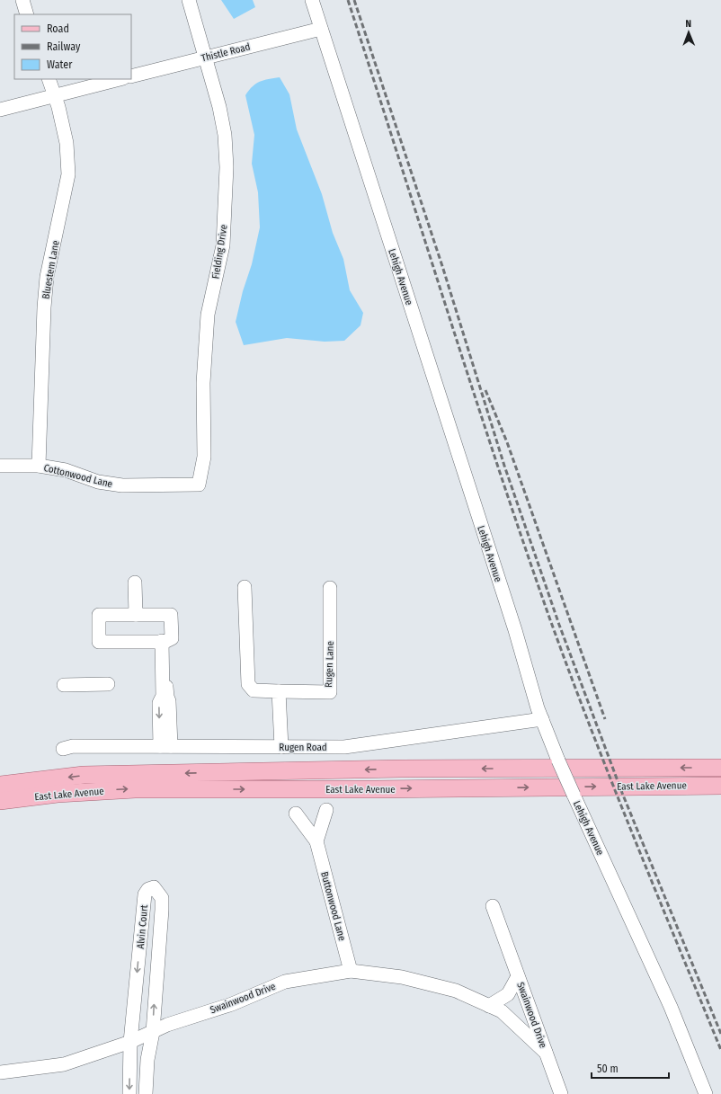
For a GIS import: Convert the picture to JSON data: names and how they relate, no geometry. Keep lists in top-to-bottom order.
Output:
{
  "streets": {
    "main road": ["East Lake Avenue"],
    "street": [
      "Thistle Road",
      "Fielding Drive",
      "Bluestem Lane",
      "Lehigh Avenue",
      "Cottonwood Lane",
      "Rugen Lane",
      "Rugen Road",
      "Buttonwood Lane",
      "Alvin Court",
      "Swainwood Drive"
    ]
  },
  "crossings": [
    ["Thistle Road", "Fielding Drive"],
    ["Thistle Road", "Lehigh Avenue"],
    ["Fielding Drive", "Cottonwood Lane"],
    ["Bluestem Lane", "Cottonwood Lane"],
    ["Lehigh Avenue", "Rugen Road"],
    ["Buttonwood Lane", "Swainwood Drive"],
    ["Alvin Court", "Swainwood Drive"]
  ],
  "legend": ["Road", "Railway", "Water"],
  "scale_bar": "50 m",
  "north": "top"
}
